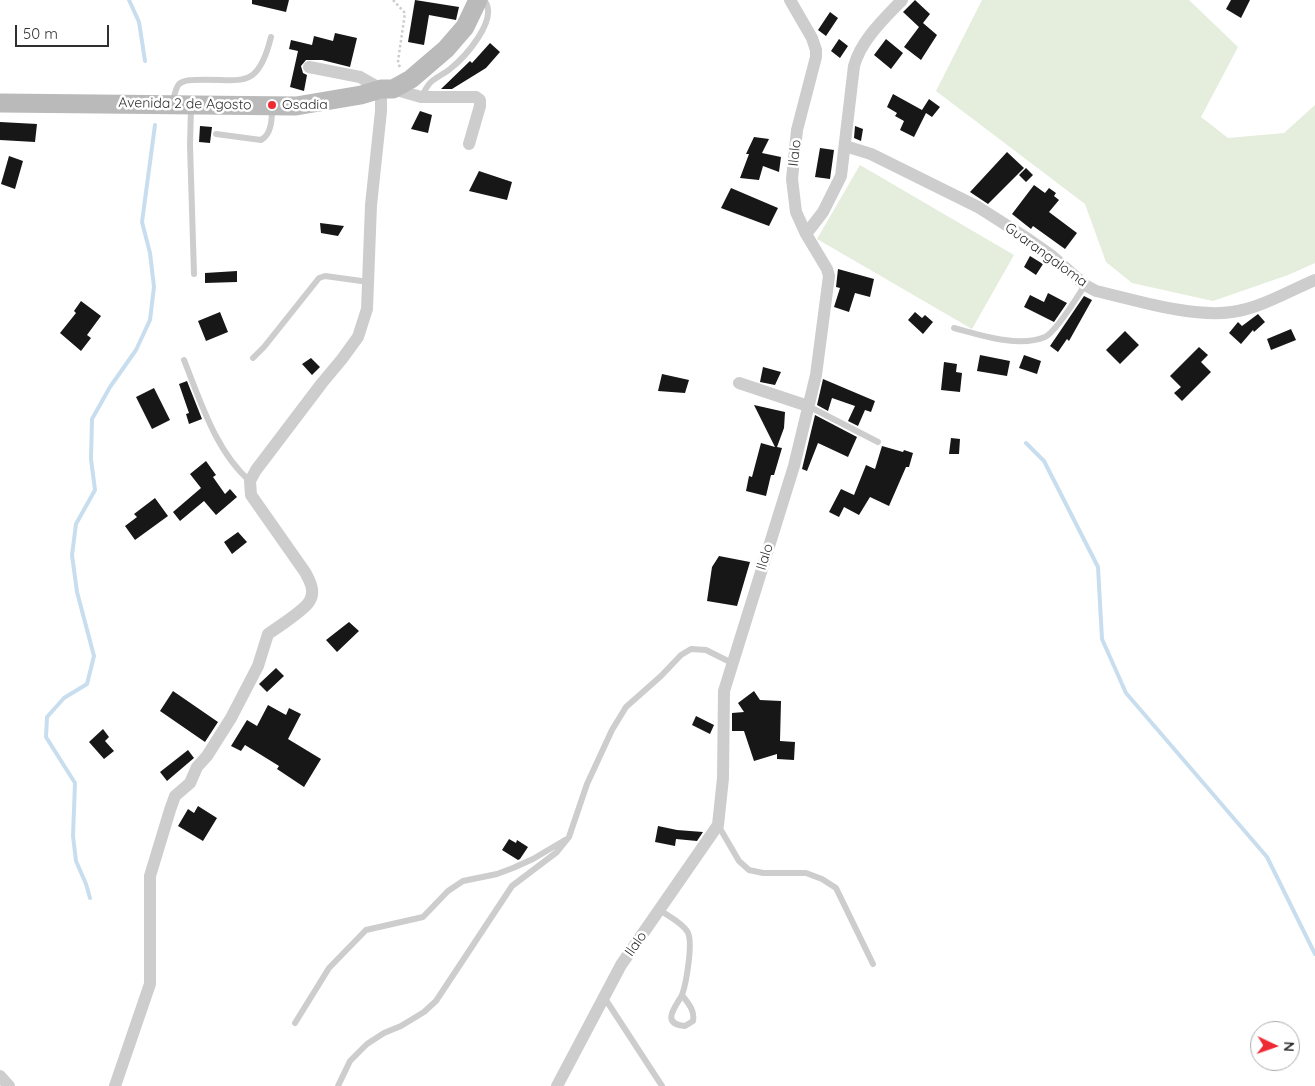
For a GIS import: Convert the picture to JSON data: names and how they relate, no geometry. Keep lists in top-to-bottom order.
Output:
{
  "streets": {
    "main road": ["Avenida 2 de Agosto"],
    "street": ["Ilalo", "Guarangaloma"]
  },
  "places": ["Osadia"],
  "scale_bar": "50 m",
  "north": "right"
}
